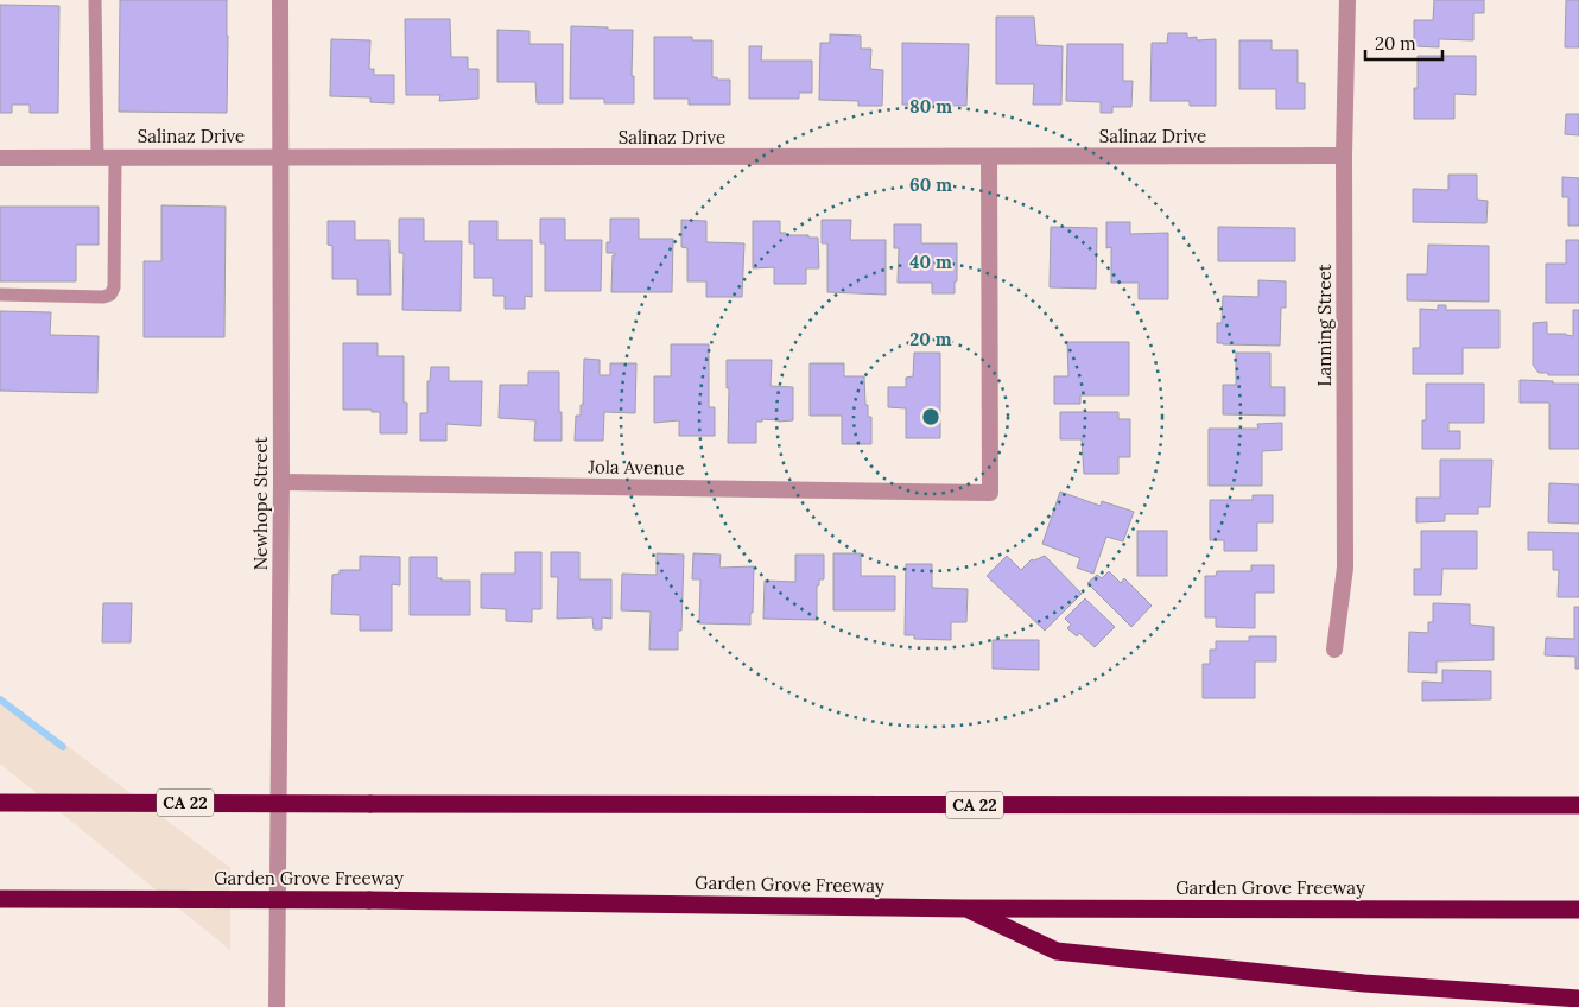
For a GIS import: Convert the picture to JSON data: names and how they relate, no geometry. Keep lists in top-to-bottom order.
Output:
{
  "streets": {
    "highway": ["CA 22", "Garden Grove Freeway"],
    "street": [
      "Salinaz Drive",
      "Lanning Street",
      "Jola Avenue",
      "Newhope Street"
    ]
  },
  "crossings": [
    ["Salinaz Drive", "Lanning Street"],
    ["Salinaz Drive", "Jola Avenue"],
    ["Salinaz Drive", "Newhope Street"],
    ["Jola Avenue", "Newhope Street"]
  ],
  "scale_bar": "20 m",
  "rings": [
    "80 m",
    "60 m",
    "40 m",
    "20 m"
  ]
}
